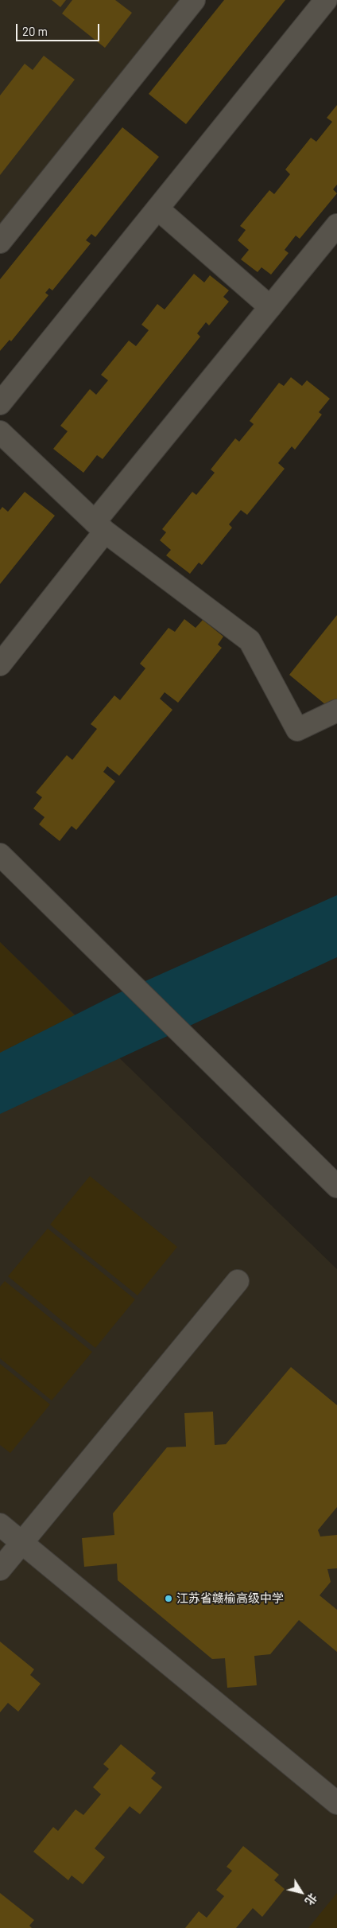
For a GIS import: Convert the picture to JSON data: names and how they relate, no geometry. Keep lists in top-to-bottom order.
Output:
{
  "places": ["江苏省赣榆高级中学"],
  "scale_bar": "20 m",
  "north": "bottom right"
}
